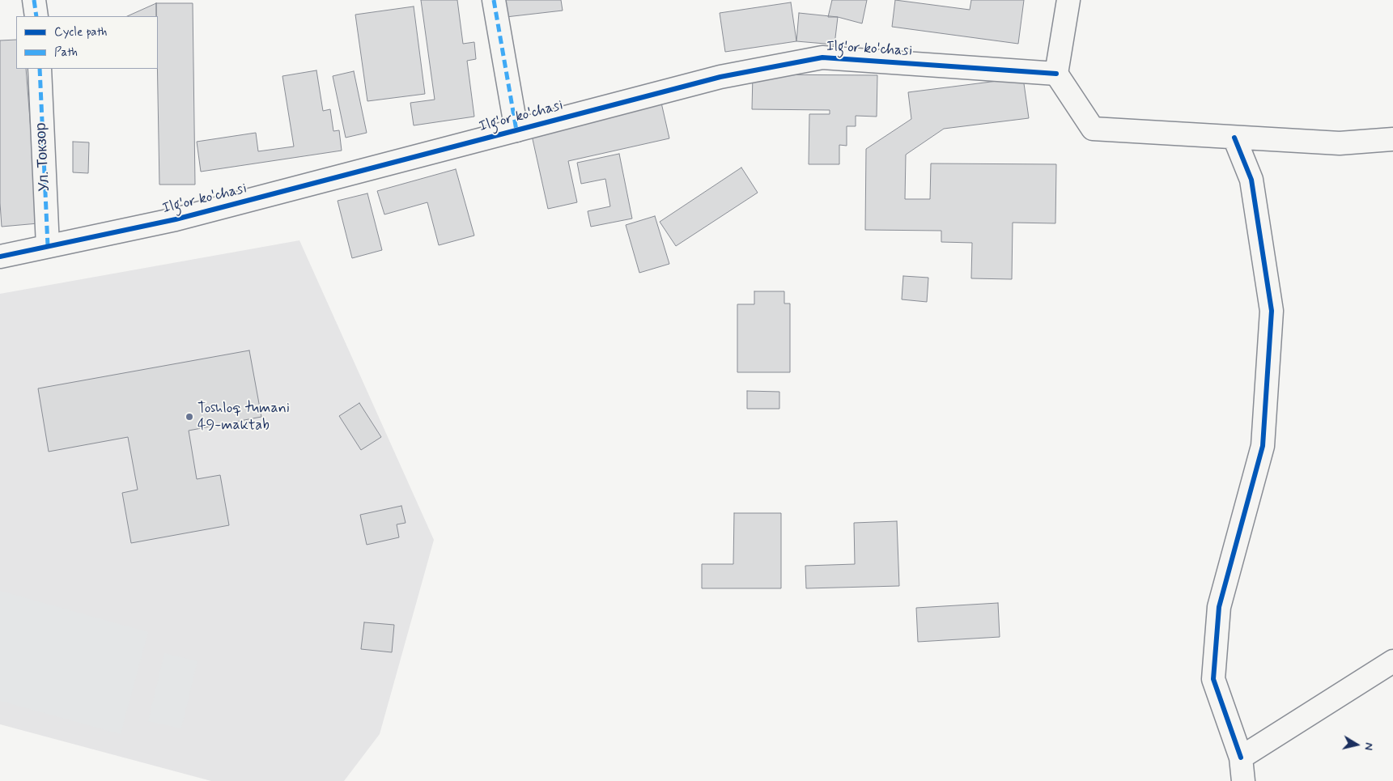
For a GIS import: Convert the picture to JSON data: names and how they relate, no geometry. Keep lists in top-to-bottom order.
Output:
{
  "streets": {
    "street": ["Ilg'or ko'chasi", "Ул. Токзор"]
  },
  "crossings": [
    ["Ilg'or ko'chasi", "Ул. Токзор"]
  ],
  "places": ["Toshloq tumani 49-maktab"],
  "legend": ["Cycle path", "Path"],
  "north": "right"
}
